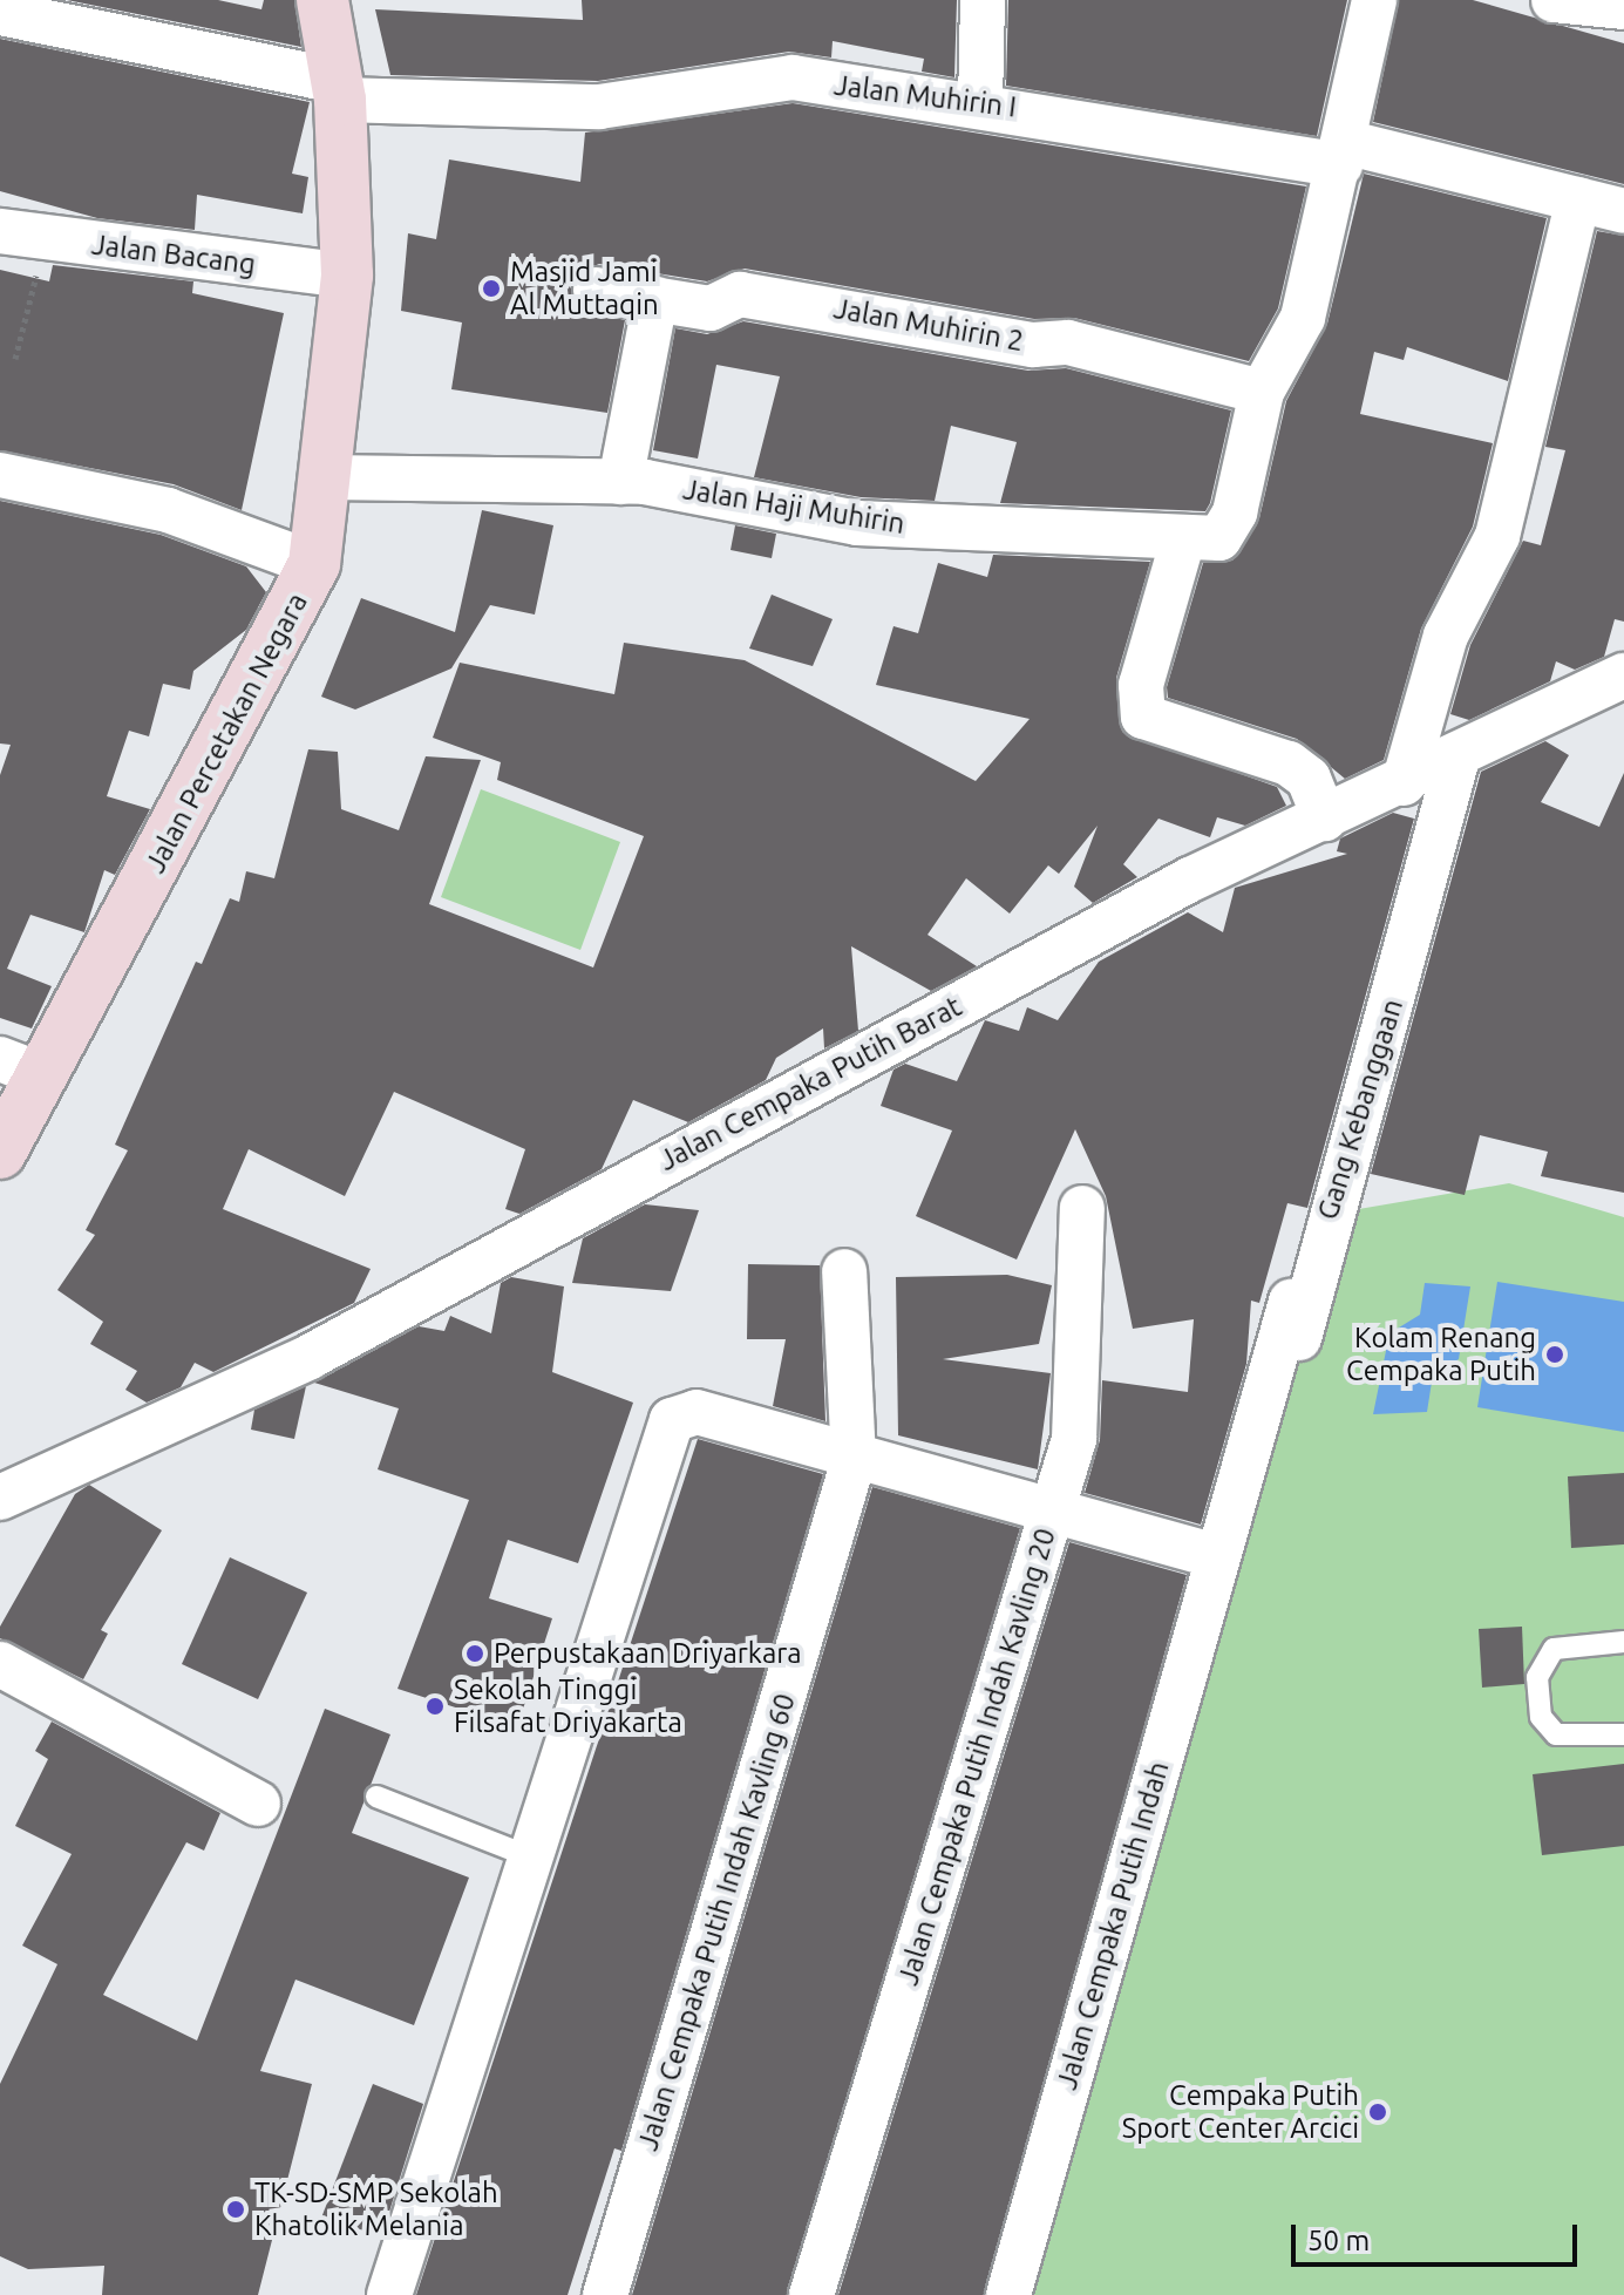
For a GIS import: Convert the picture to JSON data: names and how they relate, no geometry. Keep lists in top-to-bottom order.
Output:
{
  "streets": {
    "main road": ["Jalan Percetakan Negara"],
    "street": [
      "Jalan Muhirin I",
      "Jalan Bacang",
      "Jalan Muhirin 2",
      "Jalan Haji Muhirin",
      "Jalan Cempaka Putih Barat",
      "Gang Kebanggaan",
      "Jalan Cempaka Putih Indah Kavling 20",
      "Jalan Cempaka Putih Indah Kavling 60",
      "Jalan Cempaka Putih Indah"
    ]
  },
  "crossings": [
    ["Jalan Muhirin I", "Jalan Percetakan Negara"],
    ["Jalan Bacang", "Jalan Percetakan Negara"],
    ["Jalan Muhirin 2", "Jalan Haji Muhirin"],
    ["Jalan Haji Muhirin", "Jalan Percetakan Negara"],
    ["Jalan Cempaka Putih Barat", "Gang Kebanggaan"],
    ["Gang Kebanggaan", "Jalan Cempaka Putih Indah"]
  ],
  "places": [
    "Masjid Jami Al Muttaqin",
    "Kolam Renang Cempaka Putih",
    "Perpustakaan Driyarkara",
    "Sekolah Tinggi Filsafat Driyakarta",
    "Cempaka Putih Sport Center Arcici",
    "TK-SD-SMP Sekolah Khatolik Melania"
  ],
  "scale_bar": "50 m"
}
